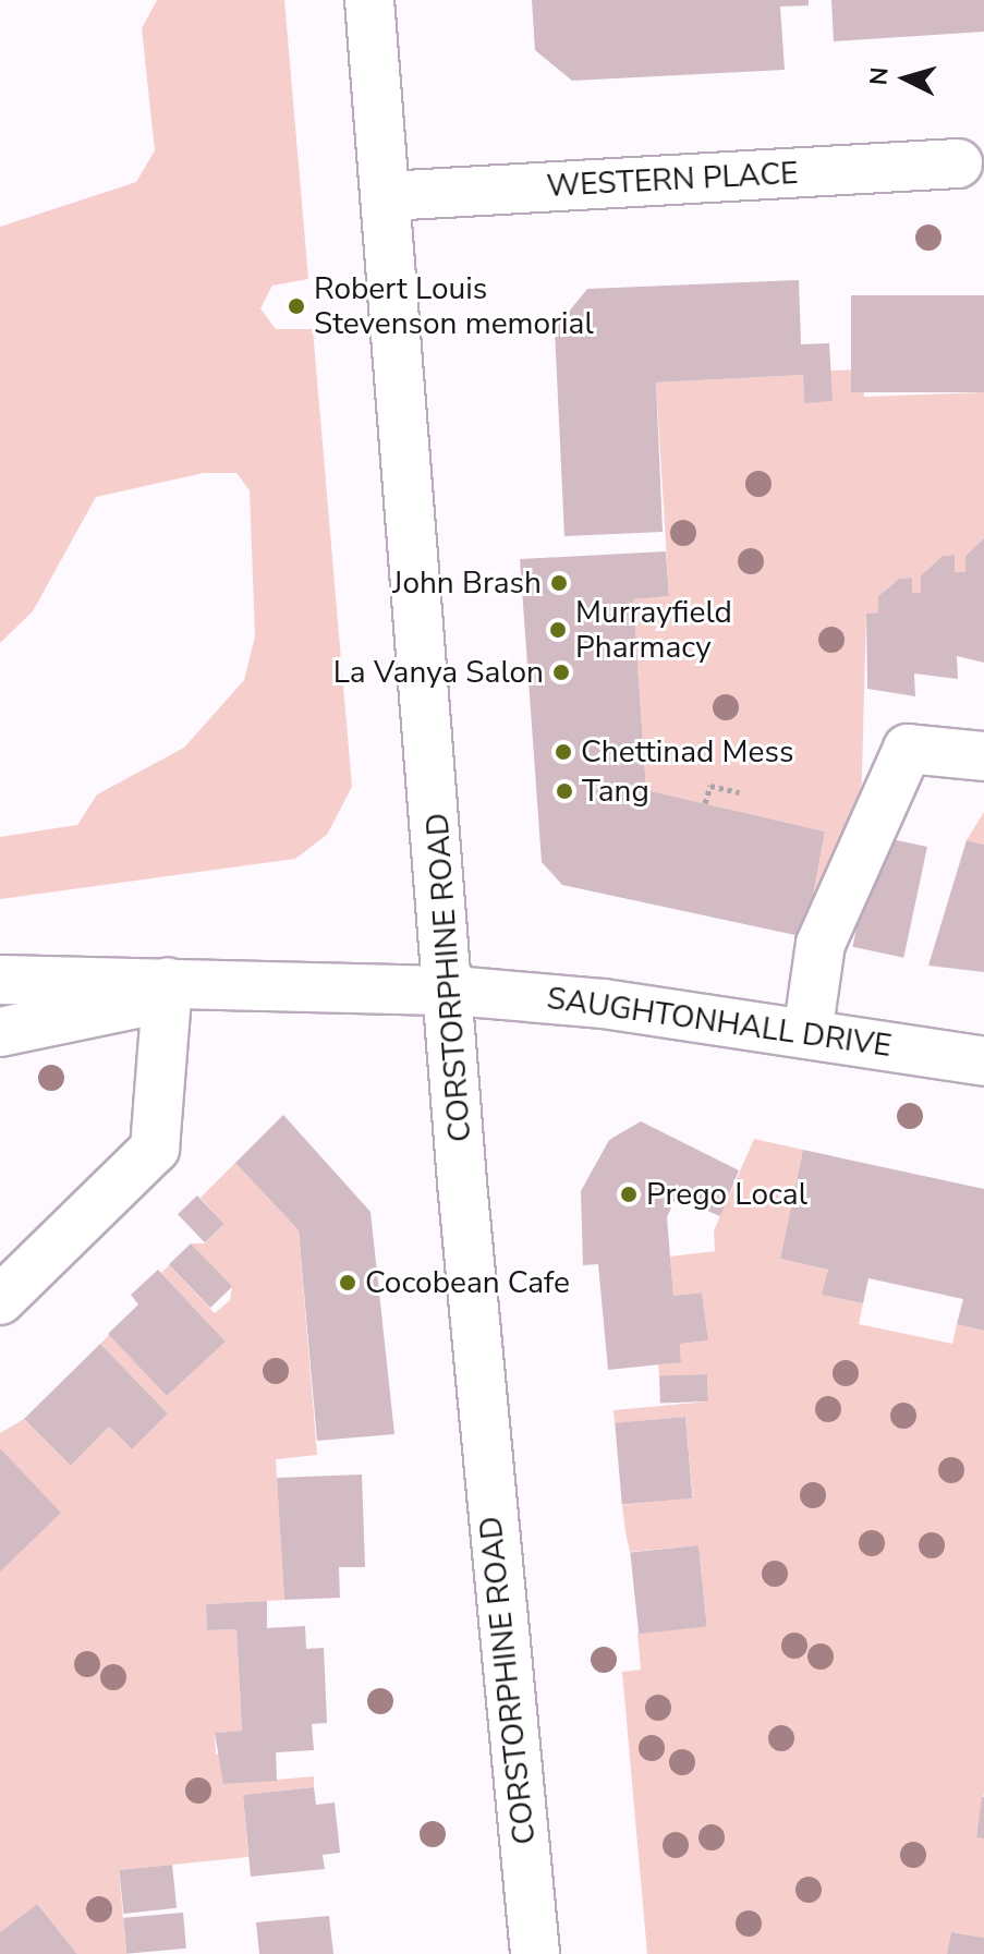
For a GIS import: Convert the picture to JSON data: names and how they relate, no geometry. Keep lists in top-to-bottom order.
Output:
{
  "streets": {
    "street": ["WESTERN PLACE", "CORSTORPHINE ROAD", "SAUGHTONHALL DRIVE"]
  },
  "crossings": [
    ["WESTERN PLACE", "CORSTORPHINE ROAD"],
    ["CORSTORPHINE ROAD", "SAUGHTONHALL DRIVE"]
  ],
  "places": [
    "Robert Louis Stevenson memorial",
    "John Brash",
    "Murrayfield Pharmacy",
    "La Vanya Salon",
    "Chettinad Mess",
    "Tang",
    "Prego Local",
    "Cocobean Cafe"
  ],
  "north": "left"
}
